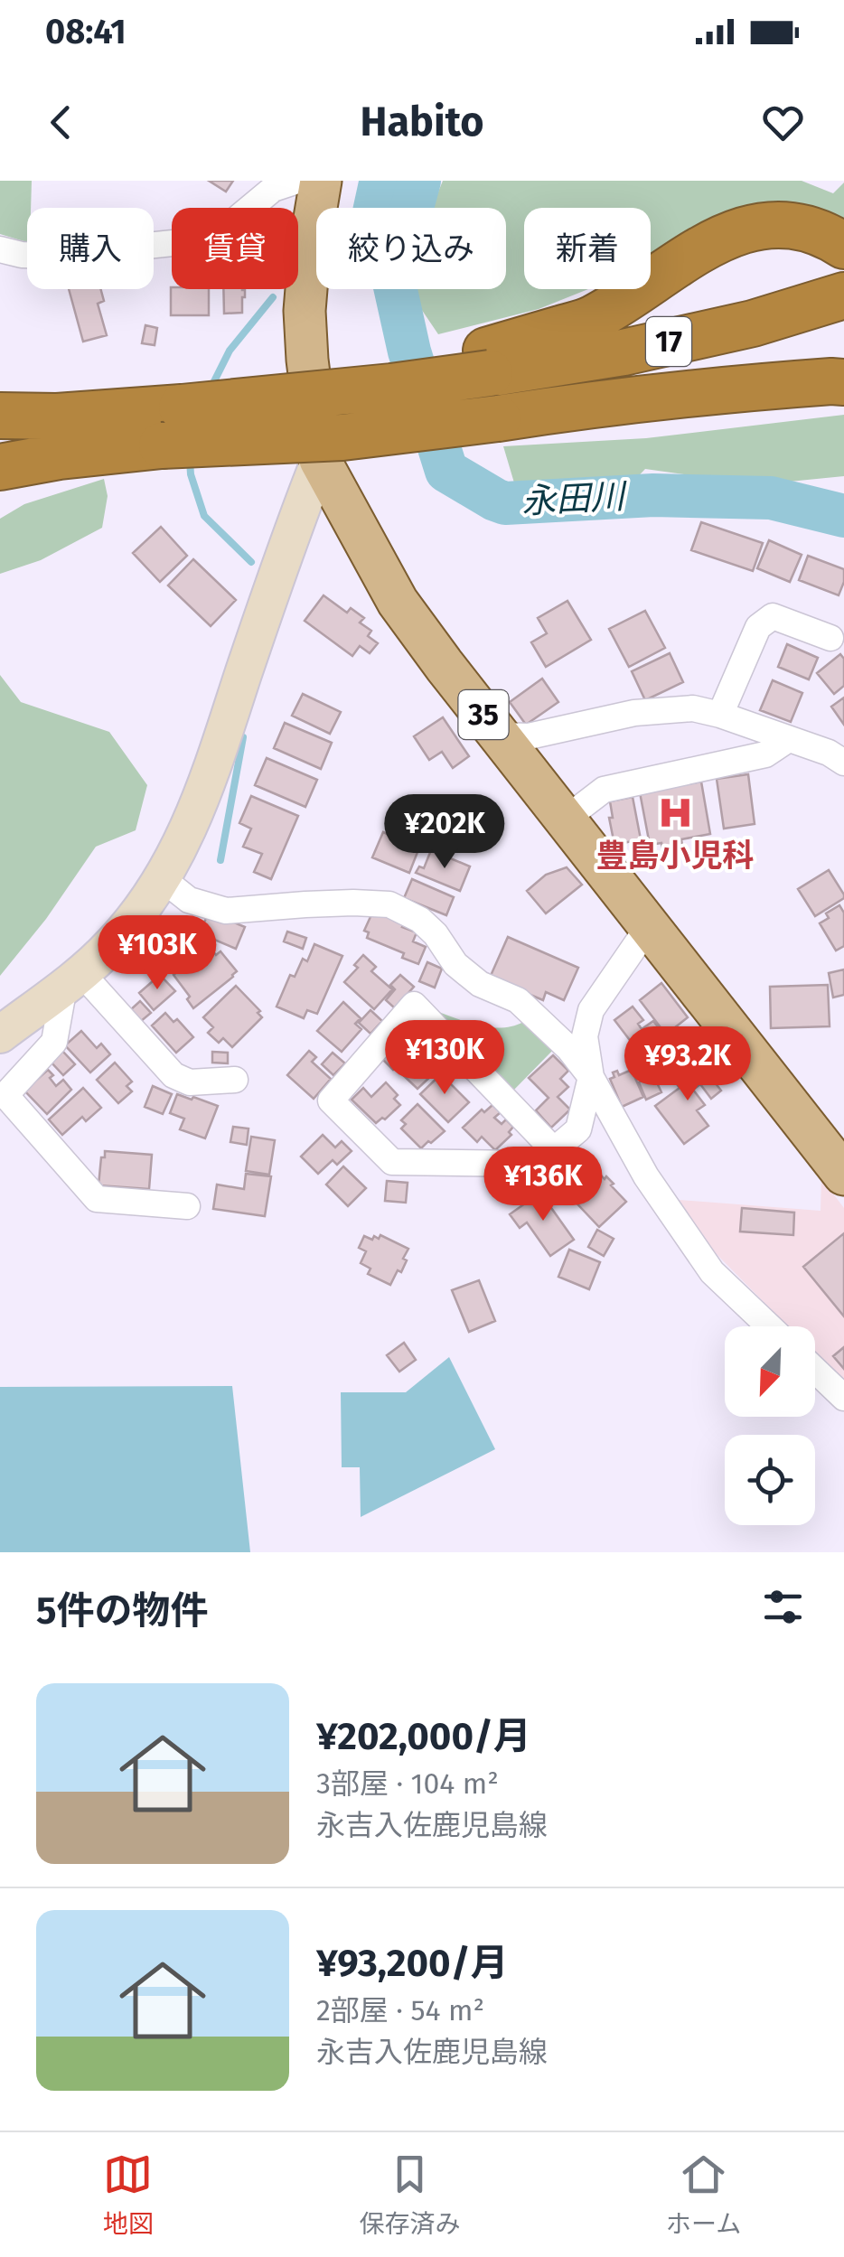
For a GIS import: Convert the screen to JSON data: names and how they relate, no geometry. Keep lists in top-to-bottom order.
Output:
{
  "streets": {
    "highway": ["17"],
    "main road": ["35"]
  },
  "water": ["永田川"],
  "places": {
    "hospital": ["豊島小児科"]
  },
  "north": "bottom left",
  "page": {
    "status": "08:41",
    "header": "Habito",
    "chip": [
      "購入",
      "賃貸",
      "絞り込み",
      "新着"
    ],
    "price": [
      "¥202K",
      "¥103K",
      "¥130K",
      "¥93.2K",
      "¥136K"
    ],
    "heading": "5件の物件",
    "list": [
      {
        "name": "¥202,000/月",
        "note": "3部屋 · 104 m² · 永吉入佐鹿児島線"
      },
      {
        "name": "¥93,200/月",
        "note": "2部屋 · 54 m² · 永吉入佐鹿児島線"
      }
    ],
    "tabs": ["地図", "保存済み", "ホーム"]
  }
}
